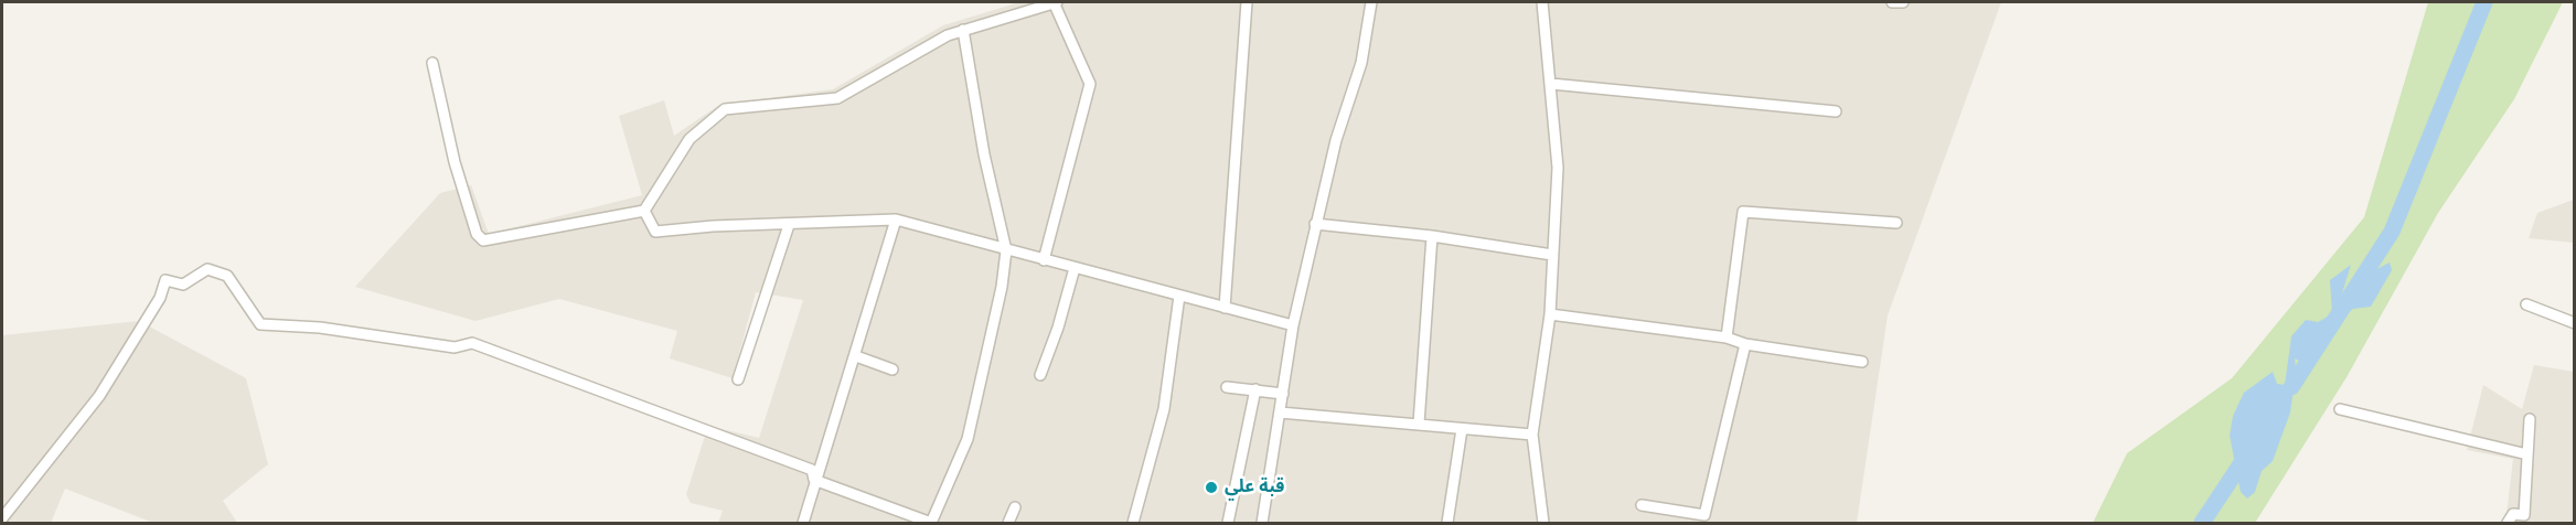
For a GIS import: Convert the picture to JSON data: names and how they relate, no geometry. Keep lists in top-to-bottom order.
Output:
{
  "places": ["قبة علي"]
}
